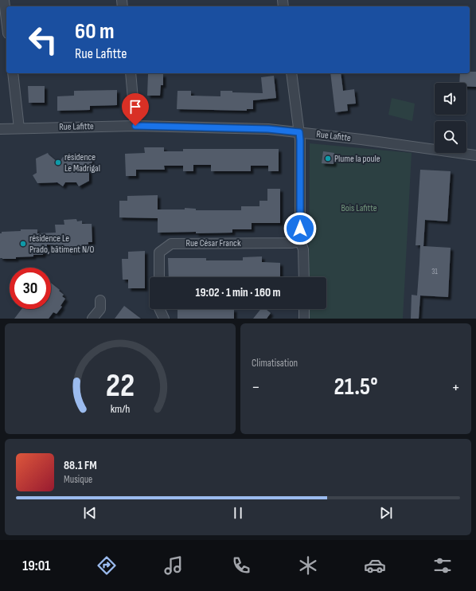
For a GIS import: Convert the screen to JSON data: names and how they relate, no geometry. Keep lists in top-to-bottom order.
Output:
{
  "streets": {
    "street": ["Rue Lafitte", "Rue César Franck"]
  },
  "parks": ["Bois Lafitte"],
  "places": ["Plume la poule", "résidence Le Madrigal", "résidence Le Prado, bâtiment N/O"],
  "house_numbers": ["31"],
  "page": {
    "turn": ["60 m", "Rue Lafitte"],
    "limit": "30",
    "trip": "19:02 · 1 min · 160 m",
    "tile": "Climatisation",
    "heat": ["−", "21.5°", "+"],
    "song": ["88.1 FM", "Musique"],
    "tabs": "19:01",
    "gauge": ["22", "km/h"]
  }
}
